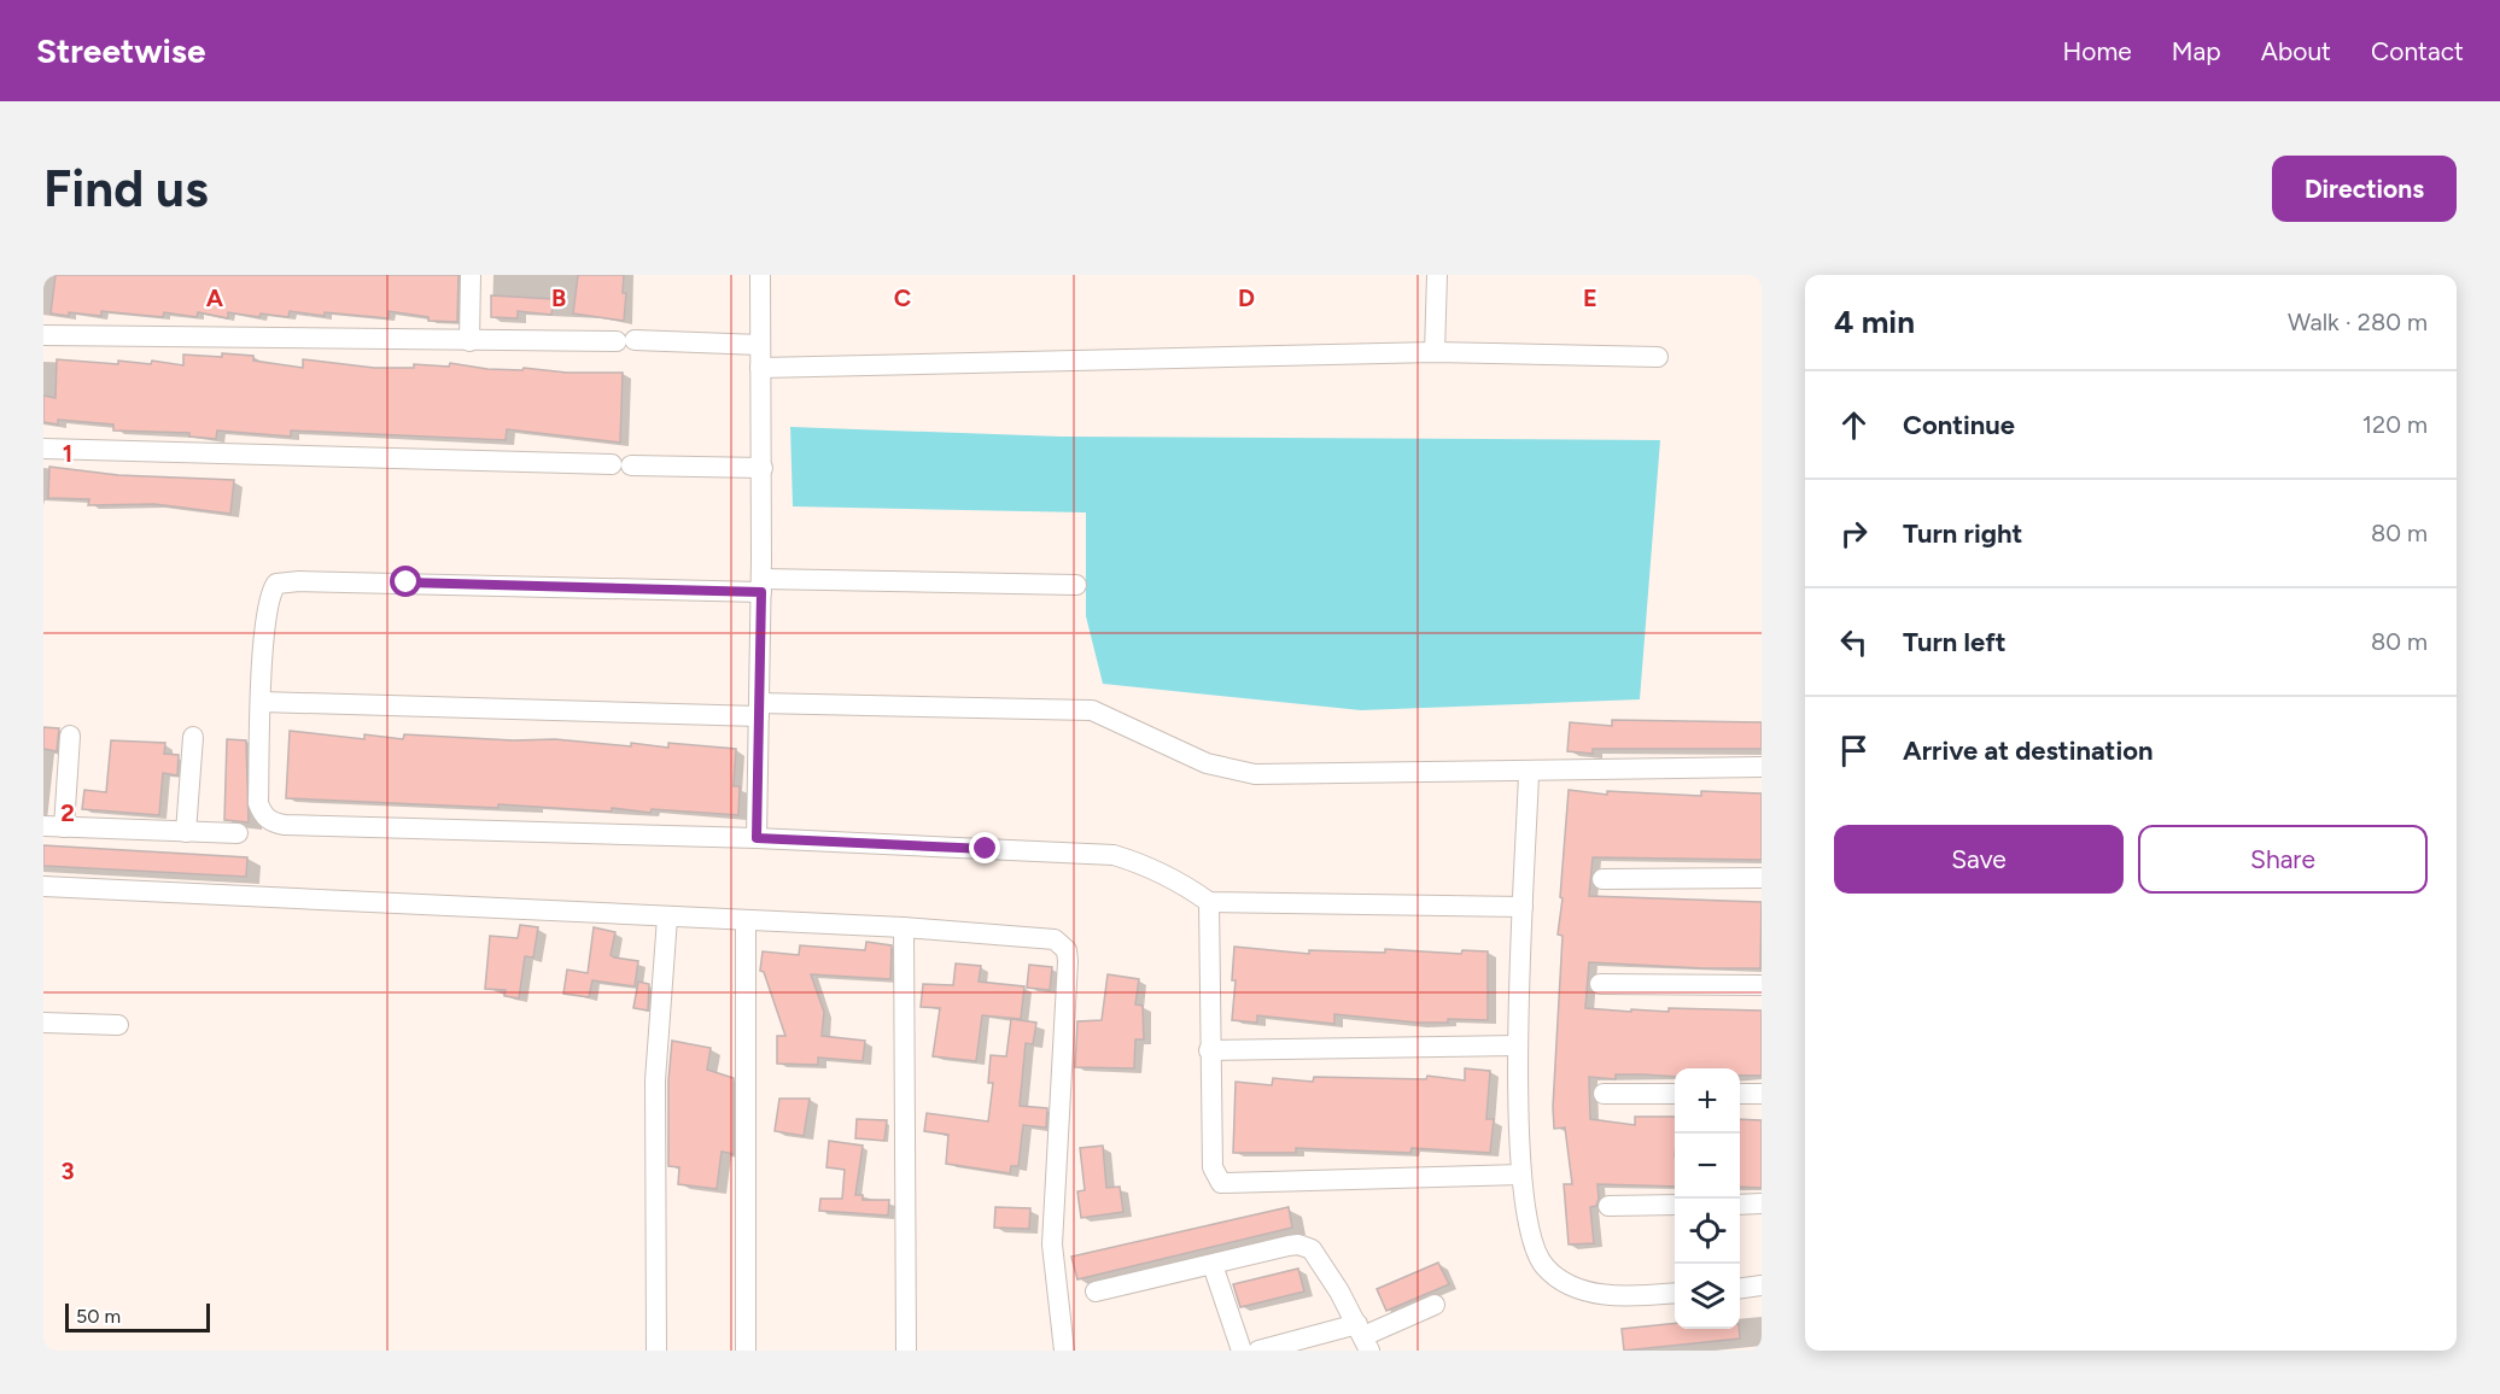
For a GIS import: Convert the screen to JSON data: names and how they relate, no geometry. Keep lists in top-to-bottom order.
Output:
{
  "scale_bar": "50 m",
  "page": {
    "header": "Streetwise",
    "nav": [
      "Home",
      "Map",
      "About",
      "Contact"
    ],
    "buttons": [
      "Directions",
      ["Save", "Share"]
    ],
    "title": "Find us",
    "heading": ["4 min", "Walk · 280 m"],
    "list": [
      ["Continue", "120 m"],
      ["Turn right", "80 m"],
      ["Turn left", "80 m"],
      "Arrive at destination"
    ],
    "map_buttons": ["+", "−"],
    "scale": "50 m"
  },
  "grid": {
    "columns": [
      "A",
      "B",
      "C",
      "D",
      "E"
    ],
    "rows": ["1", "2", "3"]
  }
}
